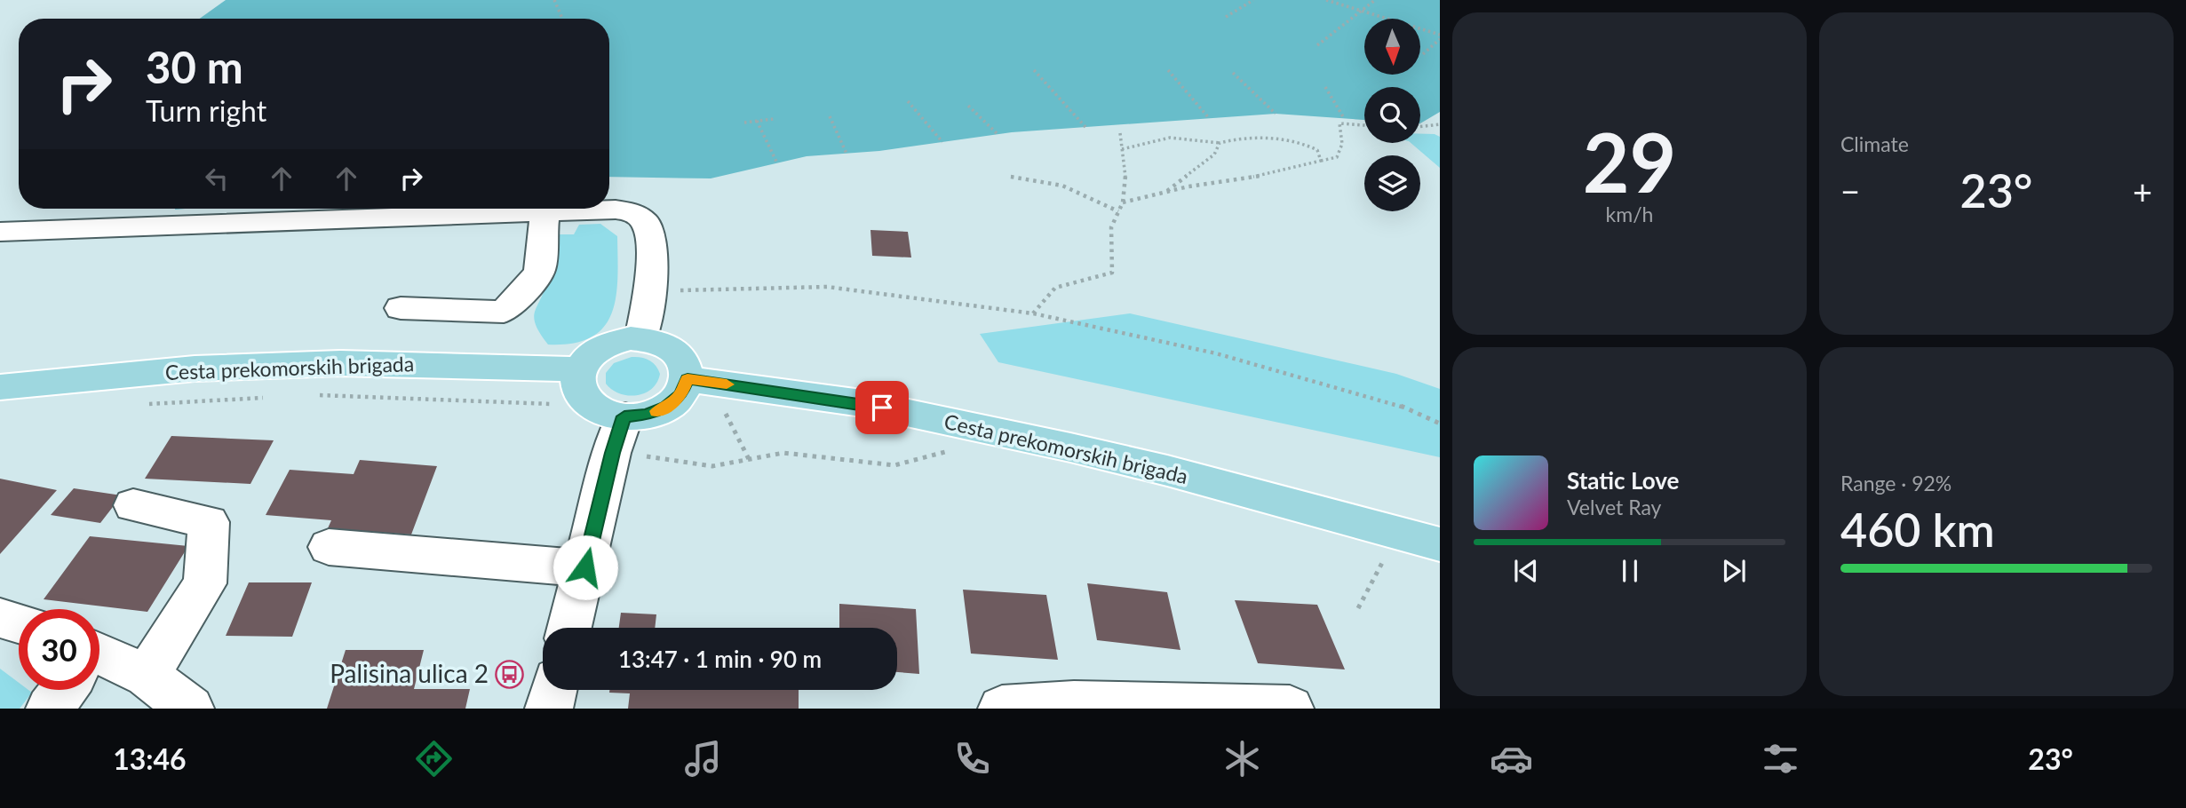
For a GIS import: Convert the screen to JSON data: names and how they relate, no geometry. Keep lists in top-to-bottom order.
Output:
{
  "streets": {
    "main road": ["Cesta prekomorskih brigada"]
  },
  "places": {
    "bus stop": ["Palisina ulica 2"]
  },
  "north": "bottom",
  "page": {
    "tile": [
      ["29", "km/h"],
      "Climate",
      ["Range · 92%", "460 km"]
    ],
    "turn": ["30 m", "Turn right"],
    "heat": ["−", "23°", "+"],
    "song": ["Static Love", "Velvet Ray"],
    "limit": "30",
    "trip": "13:47 · 1 min · 90 m",
    "tabs": ["13:46", "23°"]
  }
}
